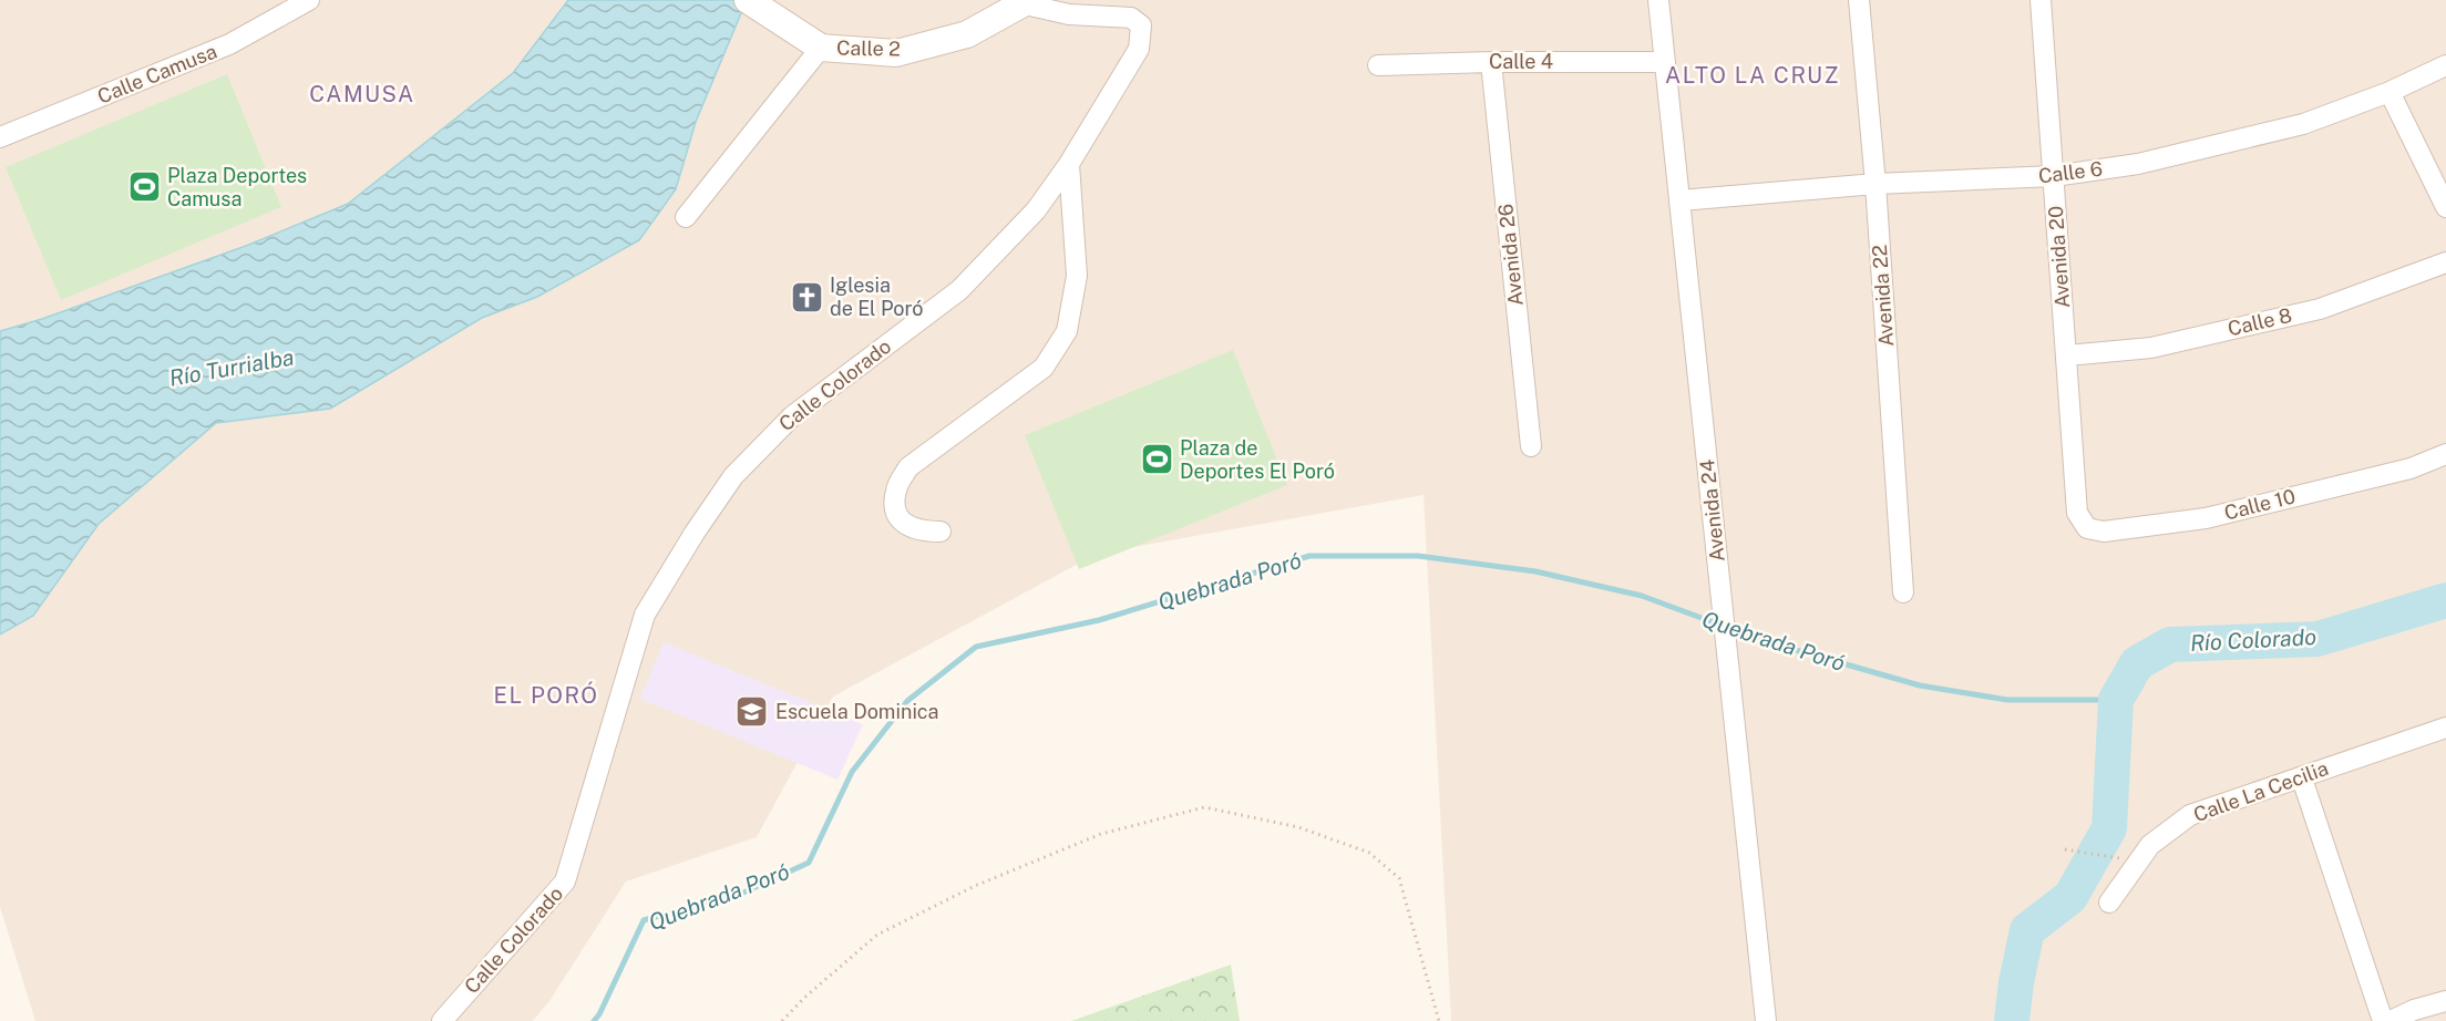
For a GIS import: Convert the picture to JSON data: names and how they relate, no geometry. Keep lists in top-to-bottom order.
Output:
{
  "streets": {
    "main road": ["Calle 2"],
    "street": [
      "Calle 4",
      "Calle Camusa",
      "Calle 6",
      "Avenida 26",
      "Avenida 20",
      "Avenida 22",
      "Calle 8",
      "Calle Colorado",
      "Calle 10",
      "Avenida 24",
      "Calle La Cecilia"
    ]
  },
  "crossings": [
    ["Calle 2", "Calle Colorado"],
    ["Calle 4", "Avenida 26"],
    ["Calle 4", "Avenida 24"],
    ["Calle 6", "Avenida 20"],
    ["Calle 6", "Avenida 22"],
    ["Calle 6", "Avenida 24"],
    ["Avenida 20", "Calle 8"],
    ["Avenida 20", "Calle 10"]
  ],
  "districts": ["ALTO LA CRUZ", "CAMUSA", "EL PORÓ"],
  "water": ["Río Turrialba", "Quebrada Poró", "Río Colorado"],
  "places": {
    "sports": ["Plaza Deportes Camusa", "Plaza de Deportes El Poró"],
    "church": ["Iglesia de El Poró"],
    "school or university": ["Escuela Dominica"]
  }
}
